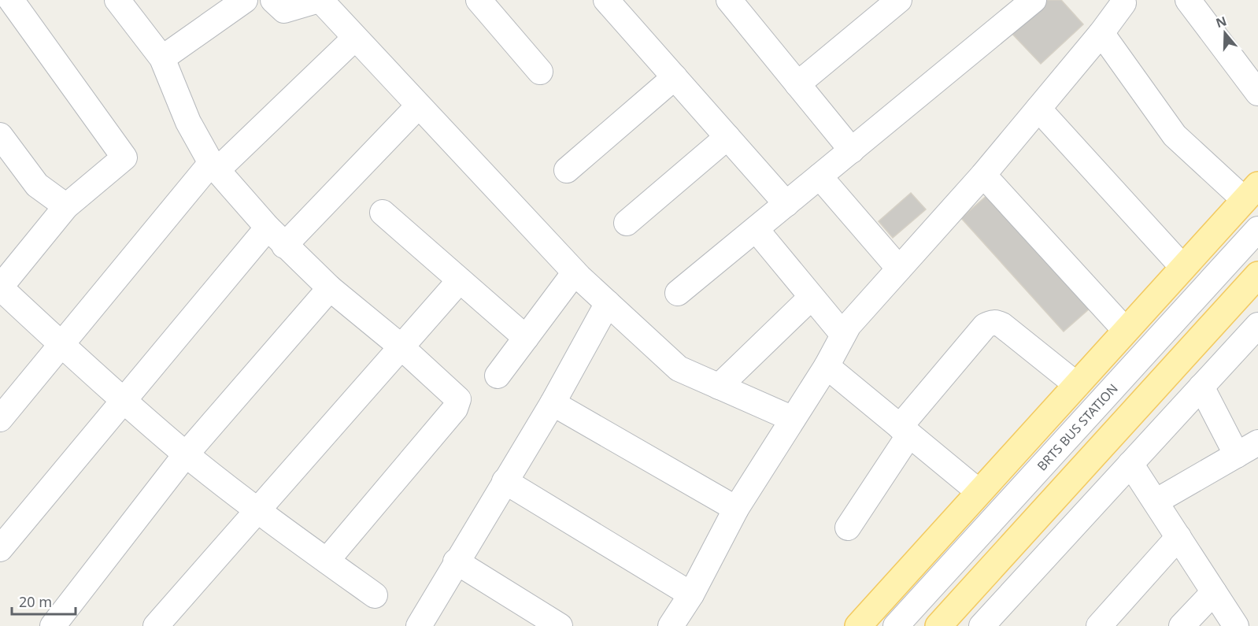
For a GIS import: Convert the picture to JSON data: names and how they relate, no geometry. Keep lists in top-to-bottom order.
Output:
{
  "streets": {
    "street": ["BRTS BUS STATION"]
  },
  "scale_bar": "20 m",
  "north": "top"
}
